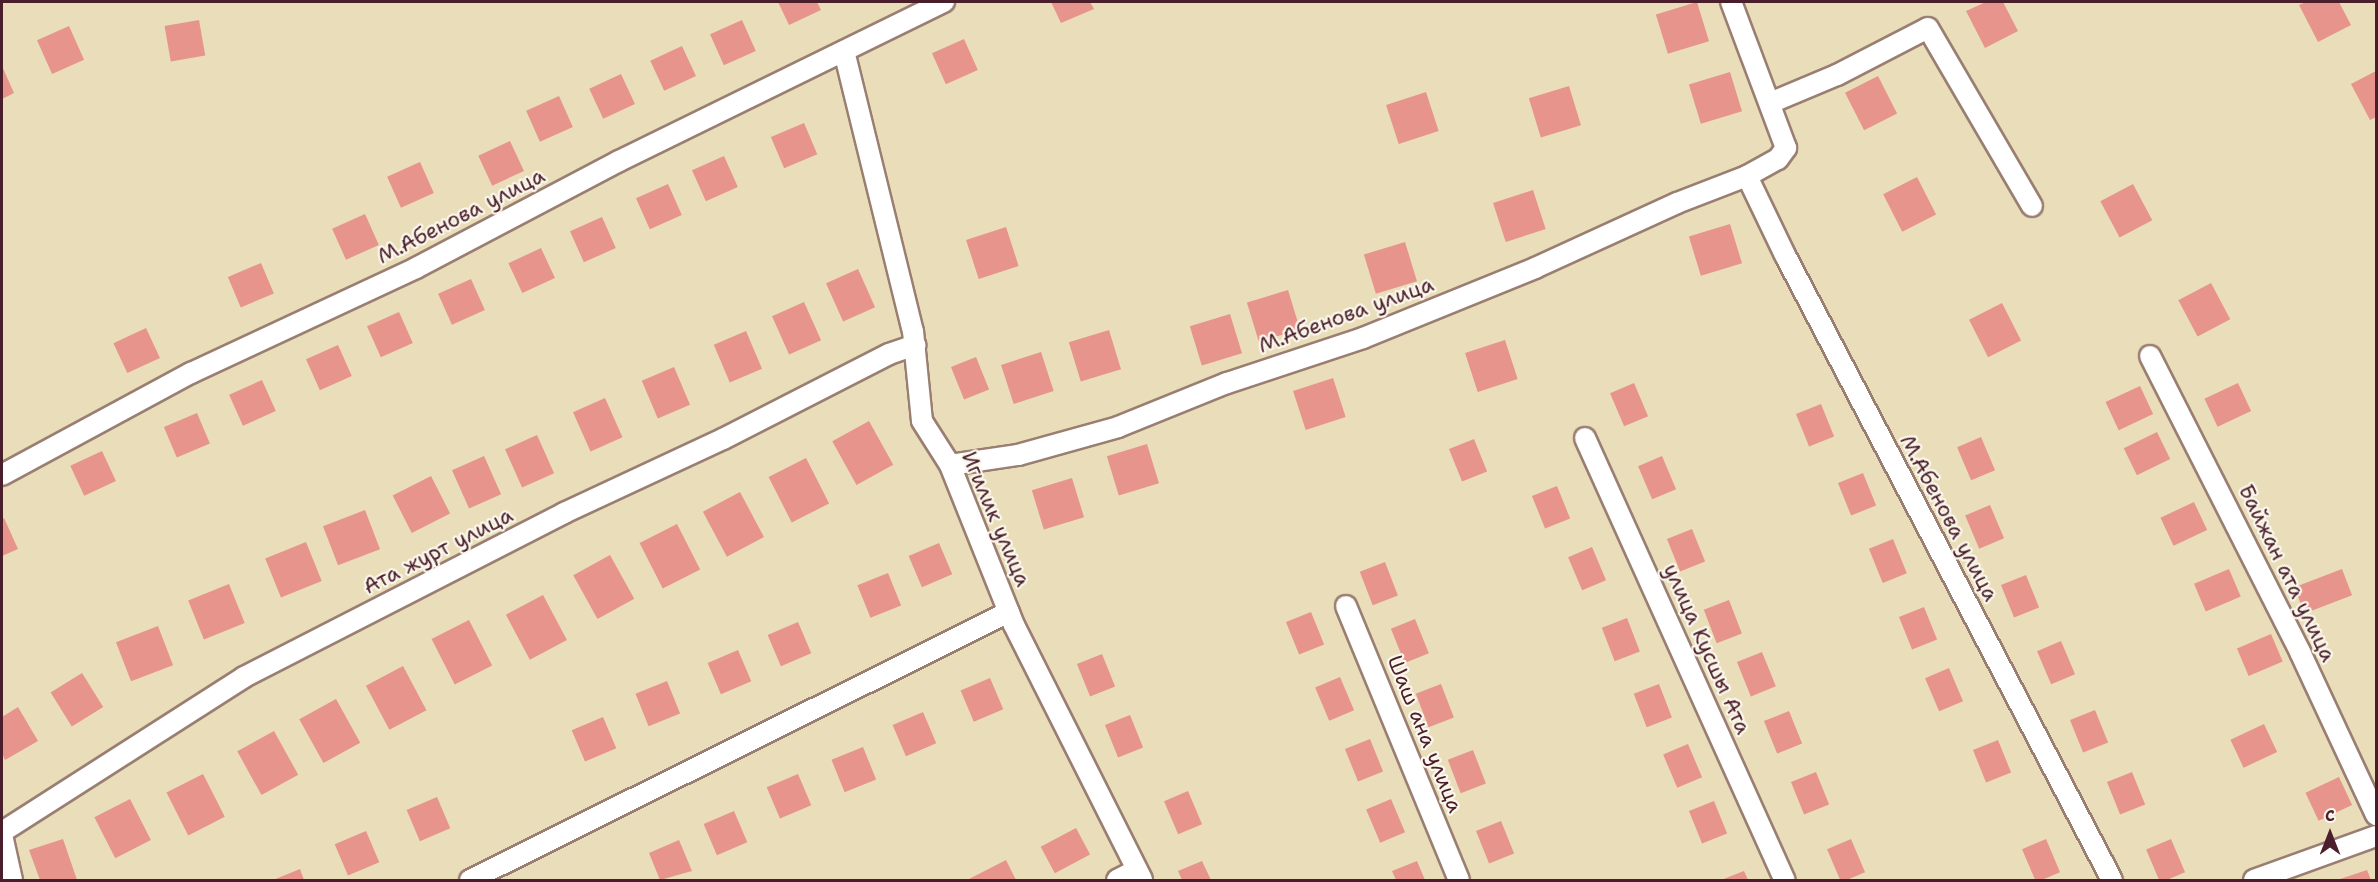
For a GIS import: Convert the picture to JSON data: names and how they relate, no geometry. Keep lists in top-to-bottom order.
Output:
{
  "streets": {
    "street": [
      "М.Абенова улица",
      "Игилик улица",
      "Ата журт улица",
      "Байжан ата улица",
      "улица Кусшы Ата",
      "Шаш ана улица"
    ]
  },
  "crossings": [
    ["М.Абенова улица", "Игилик улица"],
    ["Игилик улица", "Ата журт улица"]
  ],
  "north": "top"
}
